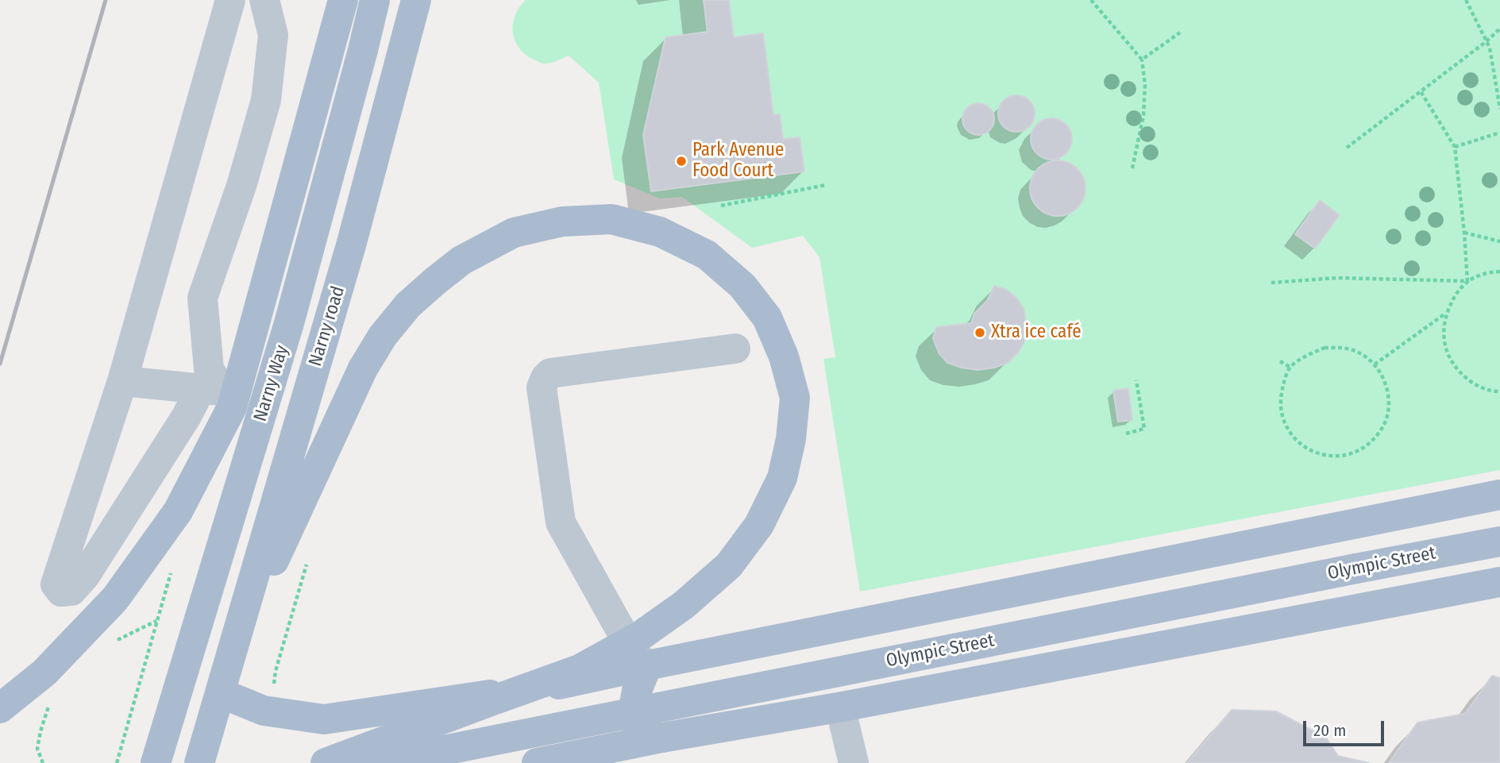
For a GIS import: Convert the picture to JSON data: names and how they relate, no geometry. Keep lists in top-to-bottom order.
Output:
{
  "streets": {
    "main road": ["Narny road", "Narny Way", "Olympic Street"]
  },
  "places": ["Park Avenue Food Court", "Xtra ice café"],
  "scale_bar": "20 m"
}
